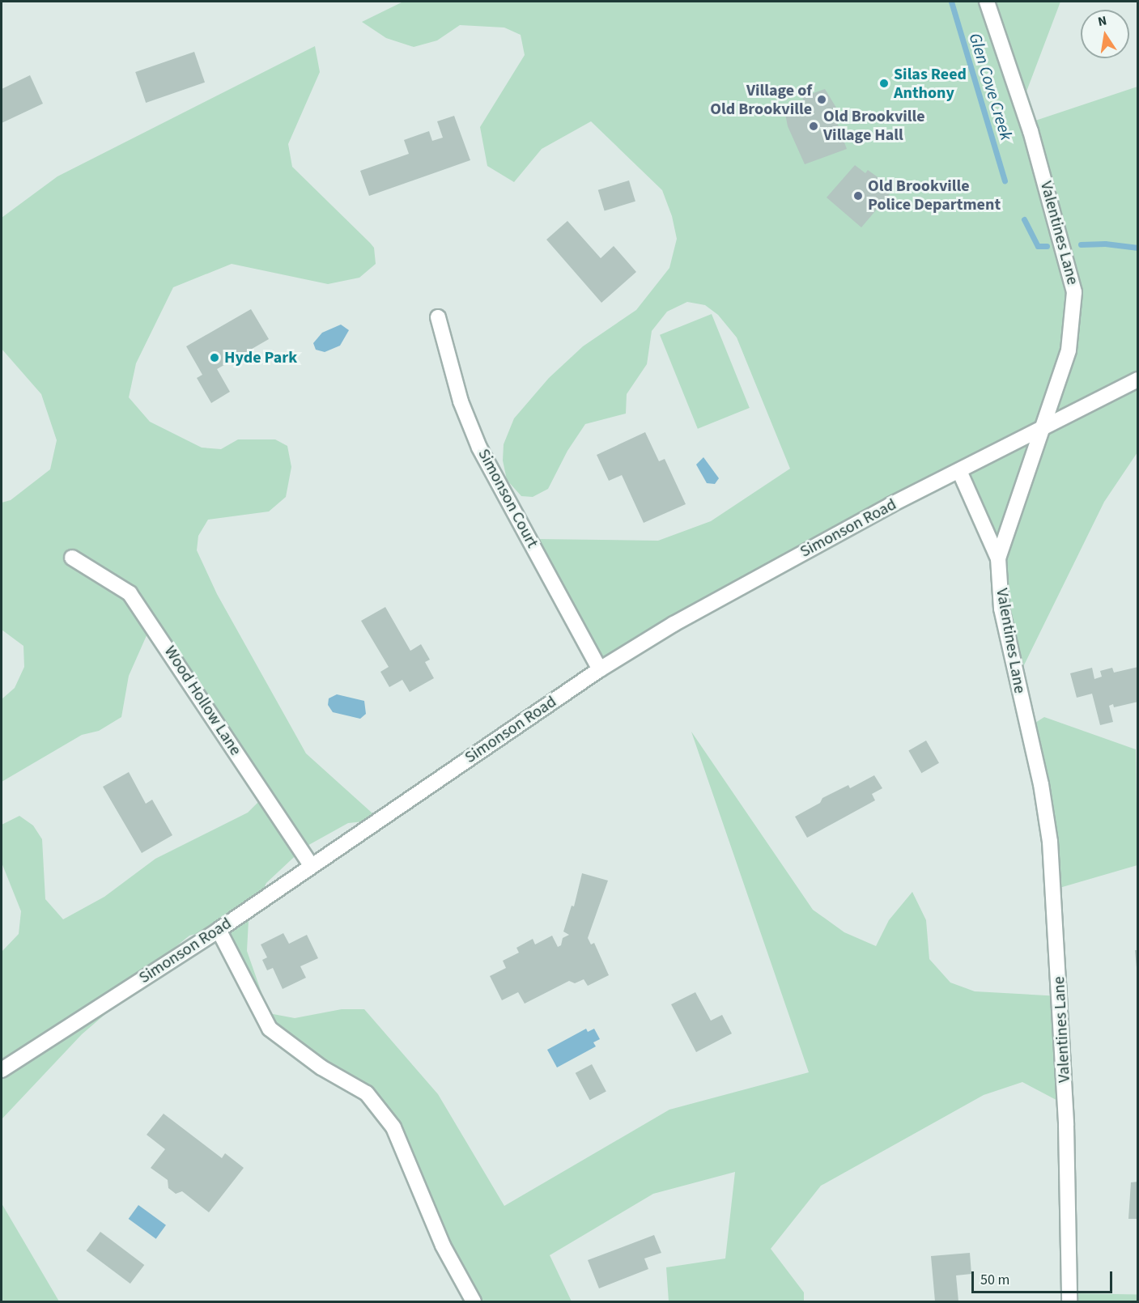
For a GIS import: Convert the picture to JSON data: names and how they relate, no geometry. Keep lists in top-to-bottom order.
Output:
{
  "streets": {
    "street": [
      "Valentines Lane",
      "Simonson Court",
      "Simonson Road",
      "Wood Hollow Lane"
    ]
  },
  "crossings": [
    ["Valentines Lane", "Simonson Road"],
    ["Simonson Court", "Simonson Road"],
    ["Simonson Road", "Wood Hollow Lane"]
  ],
  "water": ["Glen Cove Creek"],
  "places": [
    "Silas Reed Anthony",
    "Village of Old Brookville",
    "Old Brookville Village Hall",
    "Old Brookville Police Department",
    "Hyde Park"
  ],
  "scale_bar": "50 m",
  "north": "top"
}
